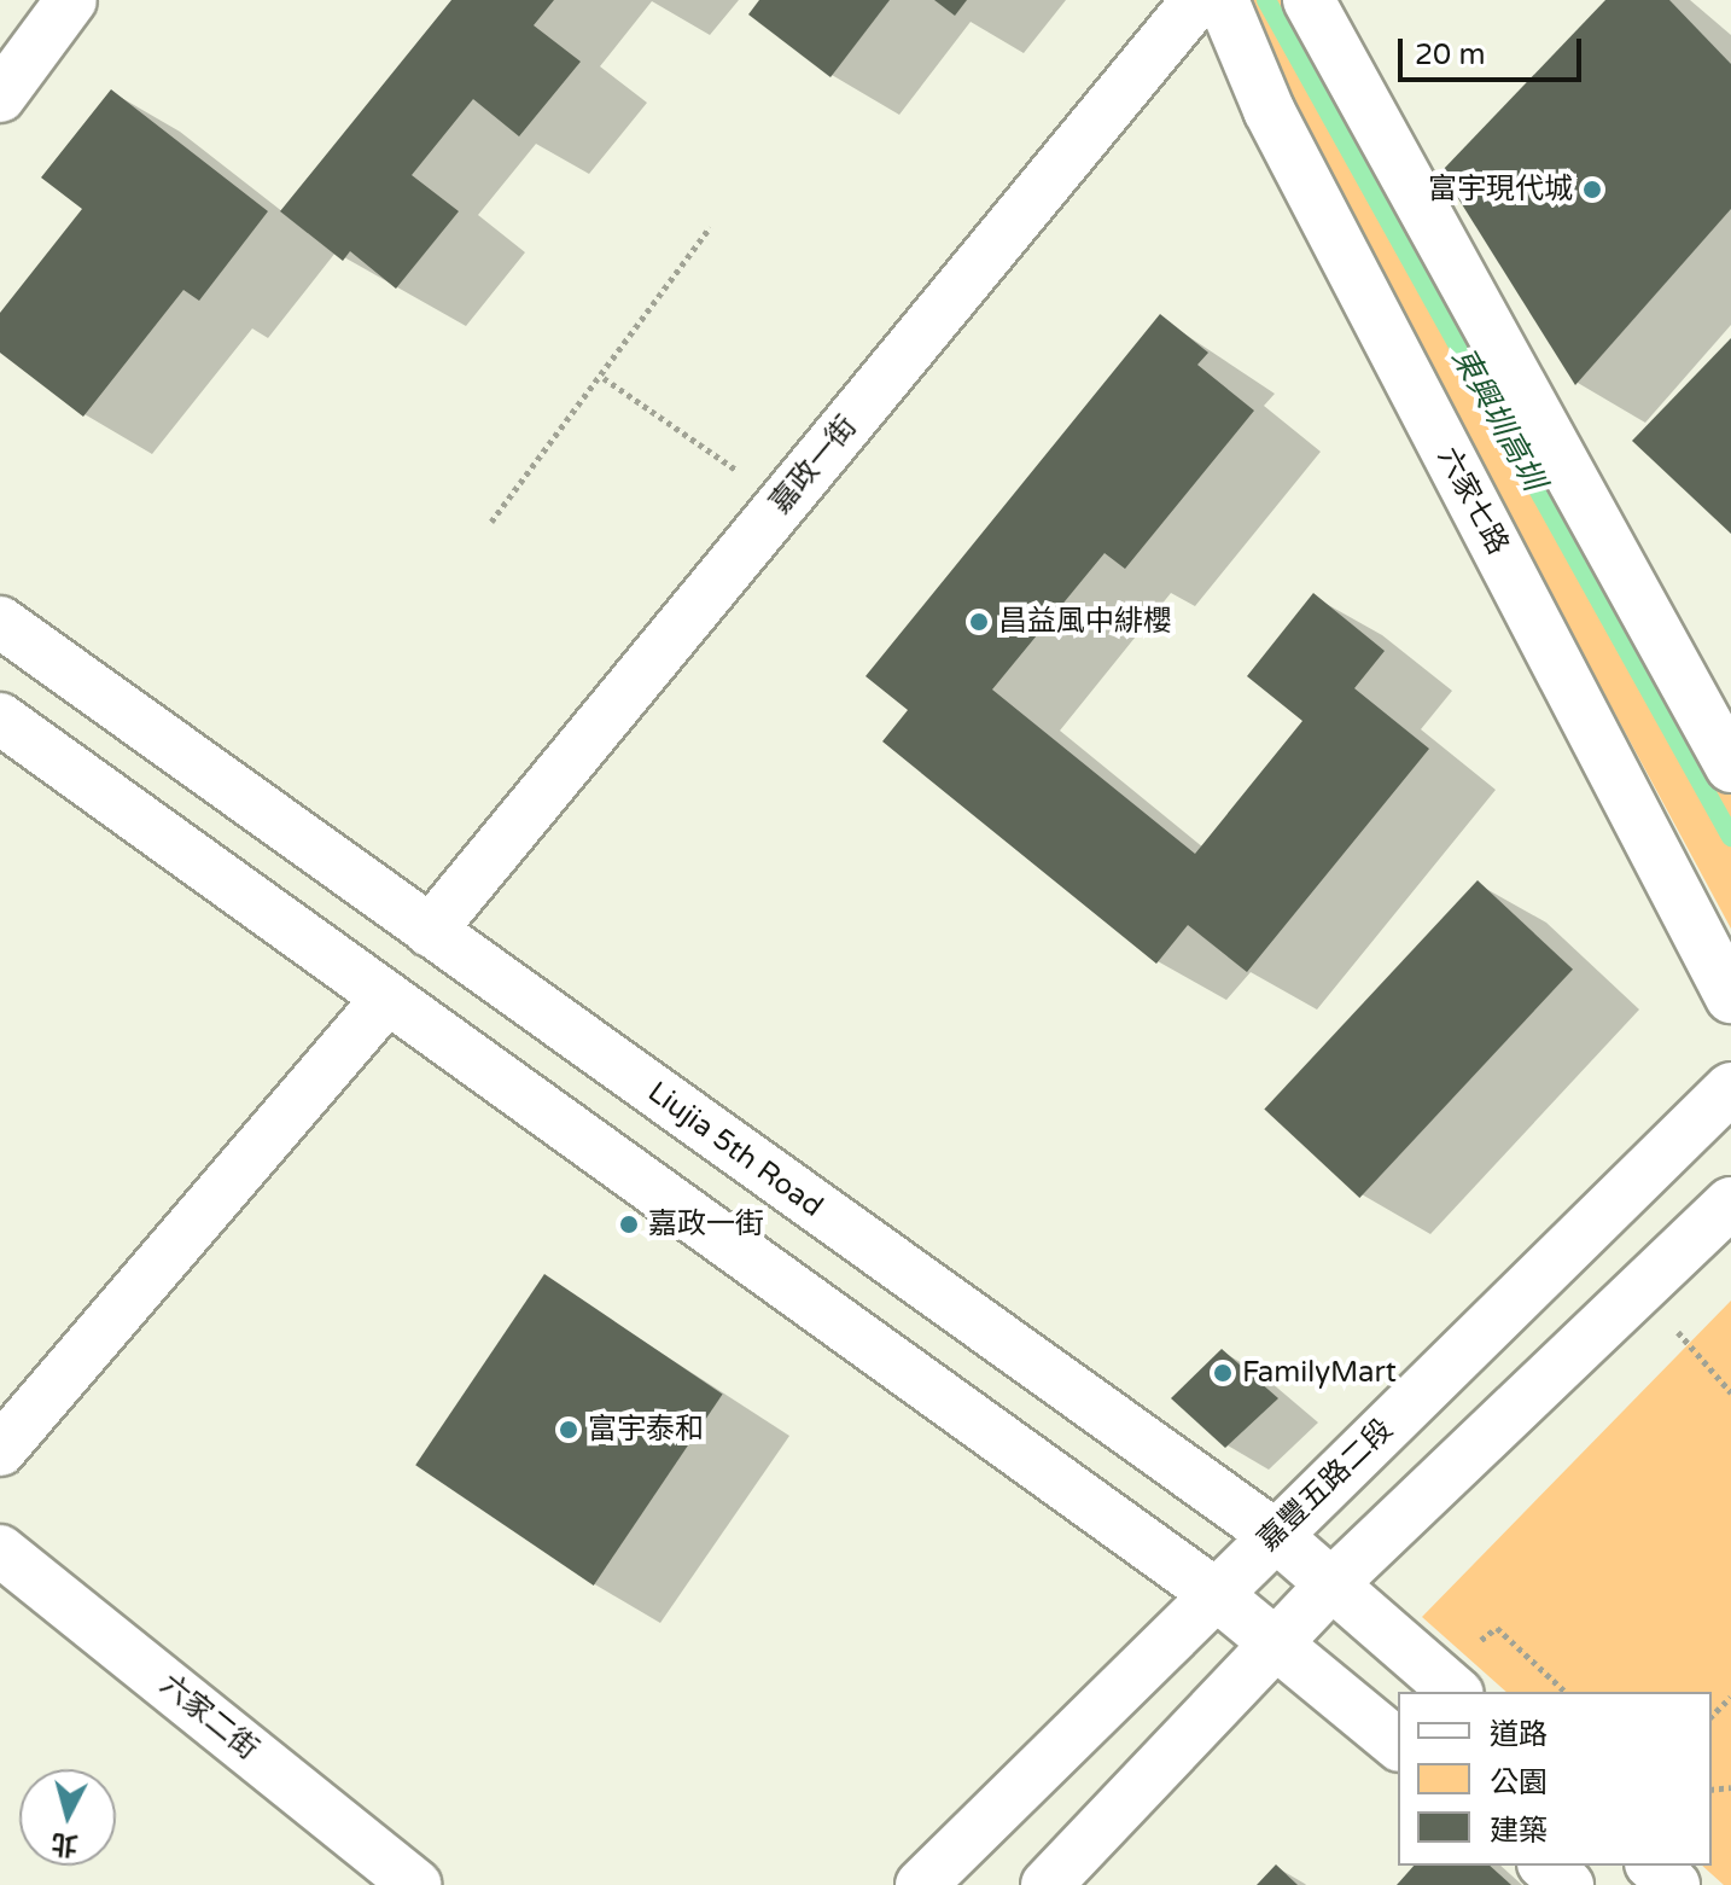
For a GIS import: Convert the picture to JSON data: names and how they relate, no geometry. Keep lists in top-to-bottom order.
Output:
{
  "streets": {
    "street": [
      "嘉政一街",
      "六家七路",
      "Liujia 5th Road",
      "嘉豐五路二段",
      "六家二街"
    ]
  },
  "crossings": [
    ["嘉政一街", "Liujia 5th Road"],
    ["Liujia 5th Road", "嘉豐五路二段"]
  ],
  "water": ["東興圳高圳"],
  "places": [
    "富宇現代城",
    "昌益風中緋櫻",
    "嘉政一街",
    "FamilyMart",
    "富宇泰和"
  ],
  "legend": ["道路", "公園", "建築"],
  "scale_bar": "20 m",
  "north": "bottom"
}
